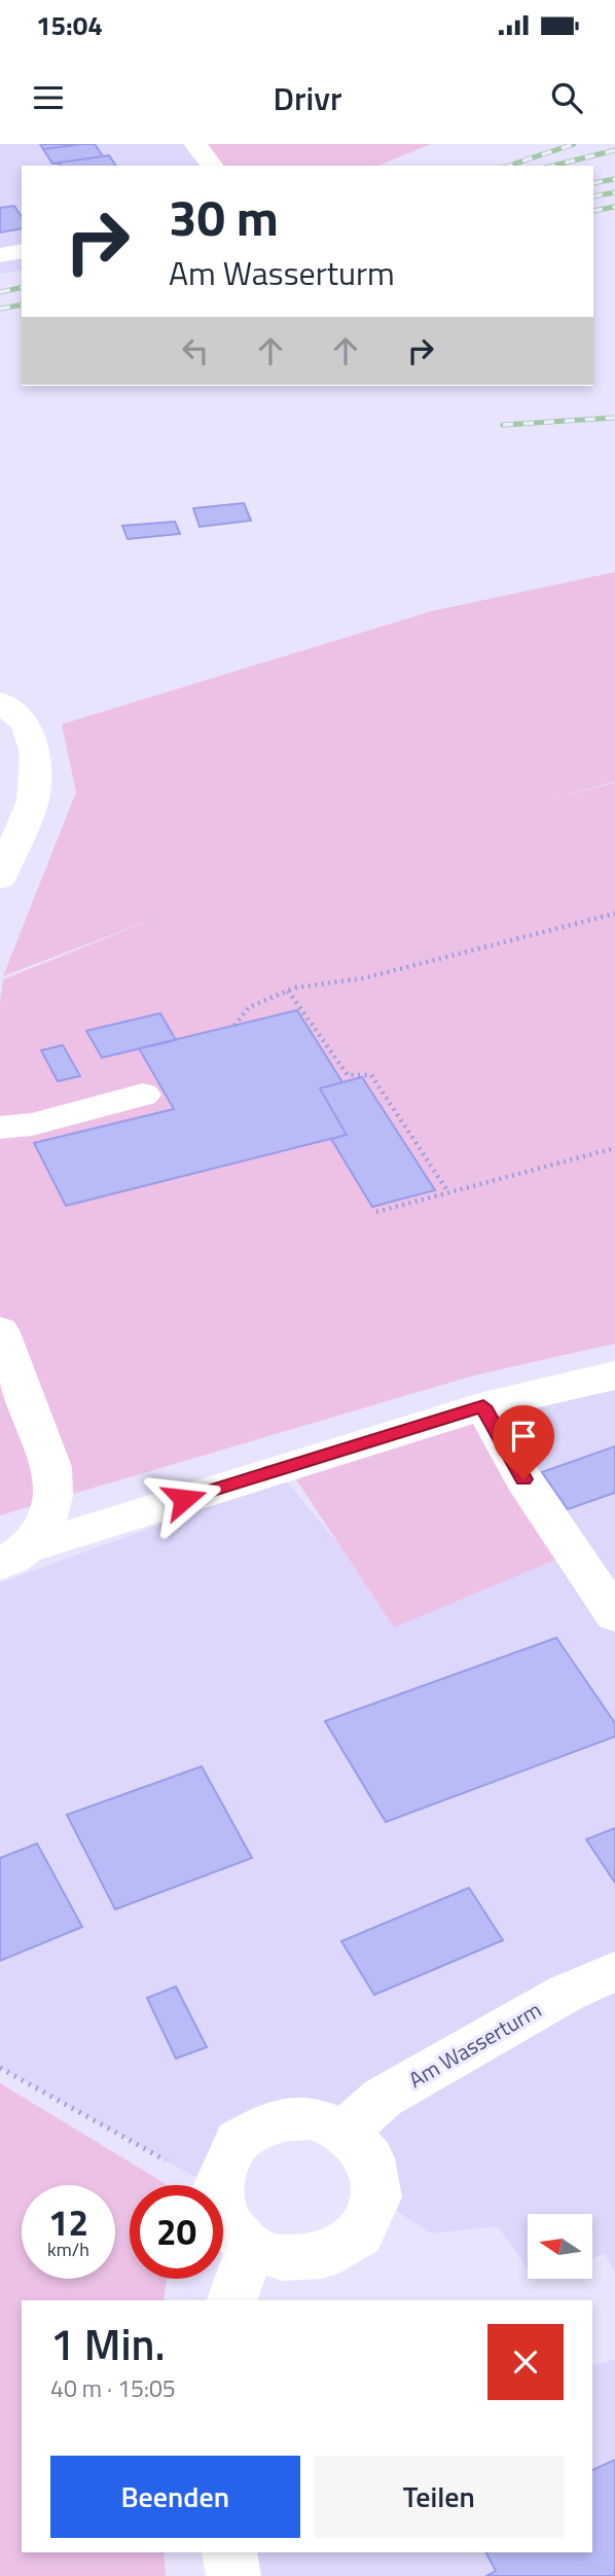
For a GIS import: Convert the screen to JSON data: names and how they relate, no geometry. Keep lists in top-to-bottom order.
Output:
{
  "streets": {
    "street": ["Am Wasserturm"]
  },
  "north": "left",
  "page": {
    "status": "15:04",
    "header": "Drivr",
    "turn": ["30 m", "Am Wasserturm"],
    "speed": "12 km/h",
    "limit": "20",
    "heading": ["1 Min.", "40 m · 15:05"],
    "buttons": ["Beenden", "Teilen"]
  }
}
